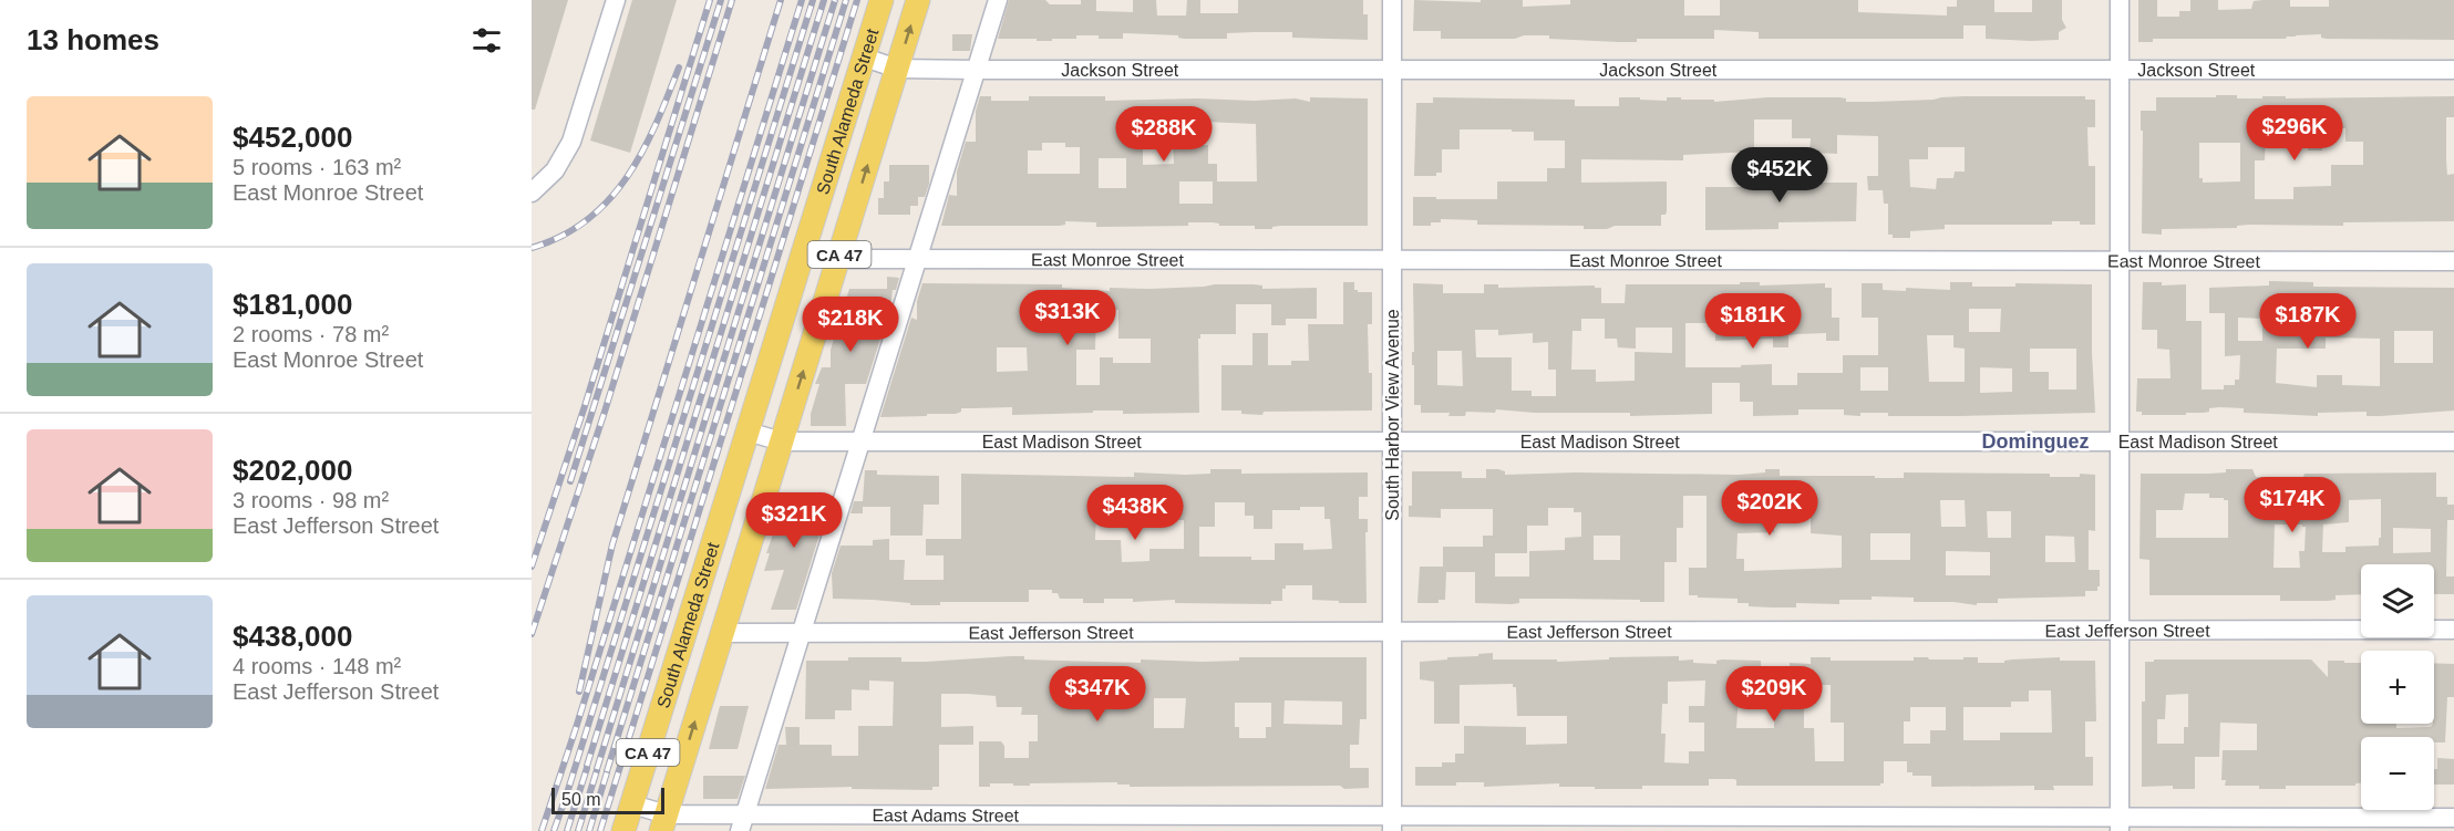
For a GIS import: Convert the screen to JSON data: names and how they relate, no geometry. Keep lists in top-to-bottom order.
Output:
{
  "streets": {
    "main road": ["South Alameda Street", "CA 47"],
    "street": [
      "Jackson Street",
      "East Monroe Street",
      "South Harbor View Avenue",
      "East Madison Street",
      "East Jefferson Street",
      "East Adams Street"
    ]
  },
  "crossings": [
    ["Jackson Street", "South Alameda Street"],
    ["Jackson Street", "South Harbor View Avenue"],
    ["South Alameda Street", "East Monroe Street"],
    ["South Alameda Street", "East Madison Street"],
    ["South Alameda Street", "East Jefferson Street"],
    ["South Alameda Street", "East Adams Street"],
    ["East Monroe Street", "South Harbor View Avenue"],
    ["South Harbor View Avenue", "East Madison Street"],
    ["South Harbor View Avenue", "East Jefferson Street"],
    ["South Harbor View Avenue", "East Adams Street"]
  ],
  "districts": ["Dominguez"],
  "scale_bar": "50 m",
  "page": {
    "heading": "13 homes",
    "list": [
      {
        "name": "$452,000",
        "note": "5 rooms · 163 m² · East Monroe Street"
      },
      {
        "name": "$181,000",
        "note": "2 rooms · 78 m² · East Monroe Street"
      },
      {
        "name": "$202,000",
        "note": "3 rooms · 98 m² · East Jefferson Street"
      },
      {
        "name": "$438,000",
        "note": "4 rooms · 148 m² · East Jefferson Street"
      }
    ],
    "price": [
      "$296K",
      "$288K",
      "$452K",
      "$313K",
      "$181K",
      "$187K",
      "$218K",
      "$174K",
      "$202K",
      "$438K",
      "$321K",
      "$347K",
      "$209K"
    ],
    "map_buttons": ["+", "−"],
    "scale": "50 m"
  }
}
